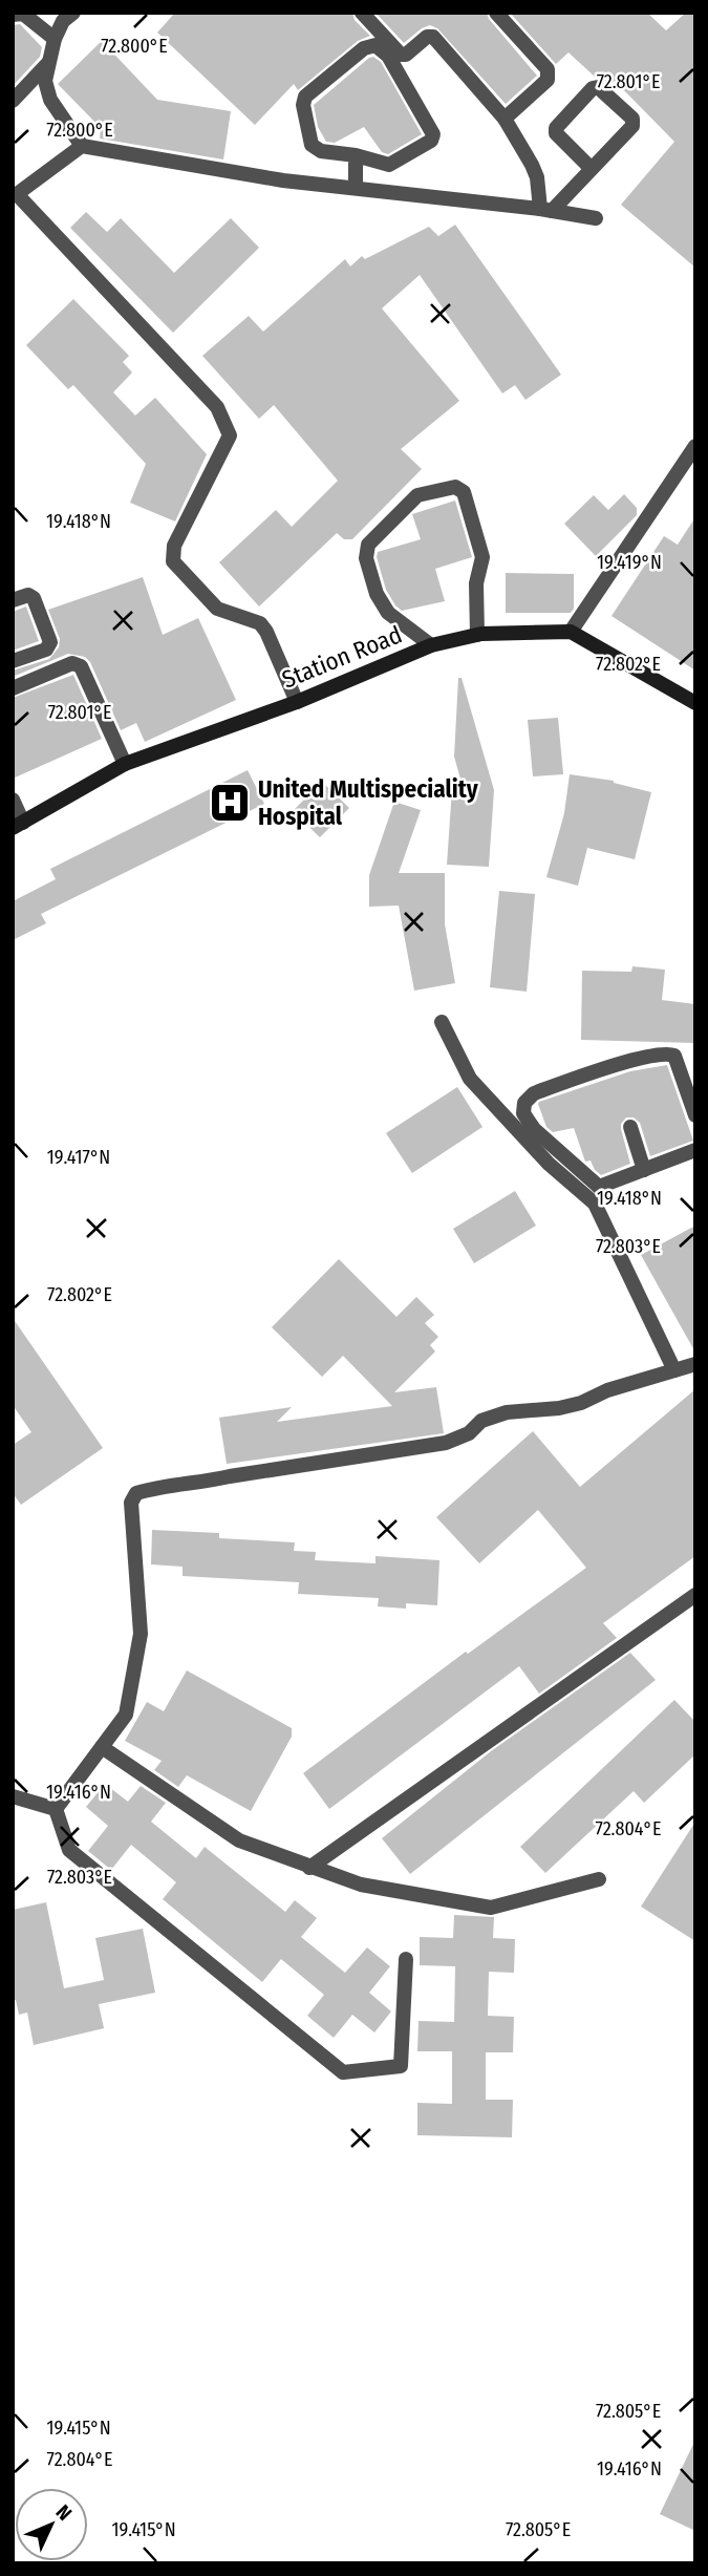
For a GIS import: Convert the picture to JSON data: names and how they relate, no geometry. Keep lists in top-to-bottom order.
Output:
{
  "streets": {
    "main road": ["Station Road"]
  },
  "places": {
    "hospital": ["United Multispeciality Hospital"]
  },
  "north": "top right",
  "coordinates": [
    "72.800°E",
    "72.801°E",
    "19.418°N",
    "19.419°N",
    "72.802°E",
    "19.417°N",
    "72.803°E",
    "19.416°N",
    "72.804°E",
    "72.805°E",
    "19.415°N"
  ]
}
